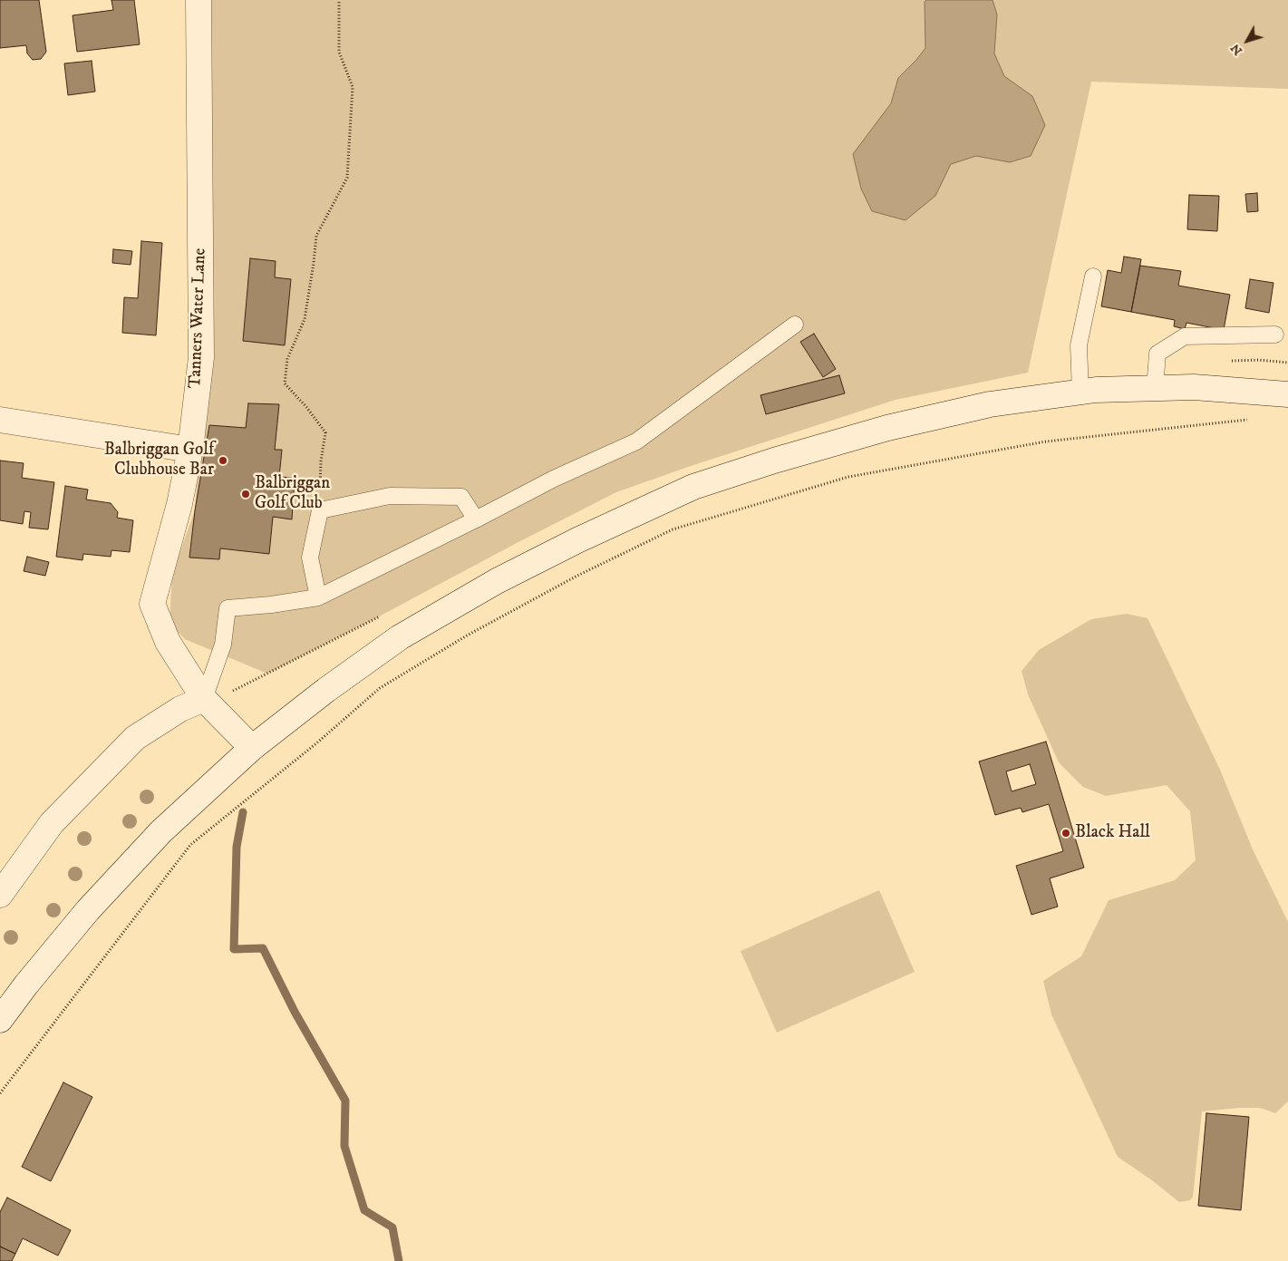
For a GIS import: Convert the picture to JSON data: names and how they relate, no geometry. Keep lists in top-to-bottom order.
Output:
{
  "streets": {
    "main road": ["Tanners Water Lane"]
  },
  "places": ["Balbriggan Golf Clubhouse Bar", "Balbriggan Golf Club", "Black Hall"],
  "north": "bottom left"
}
